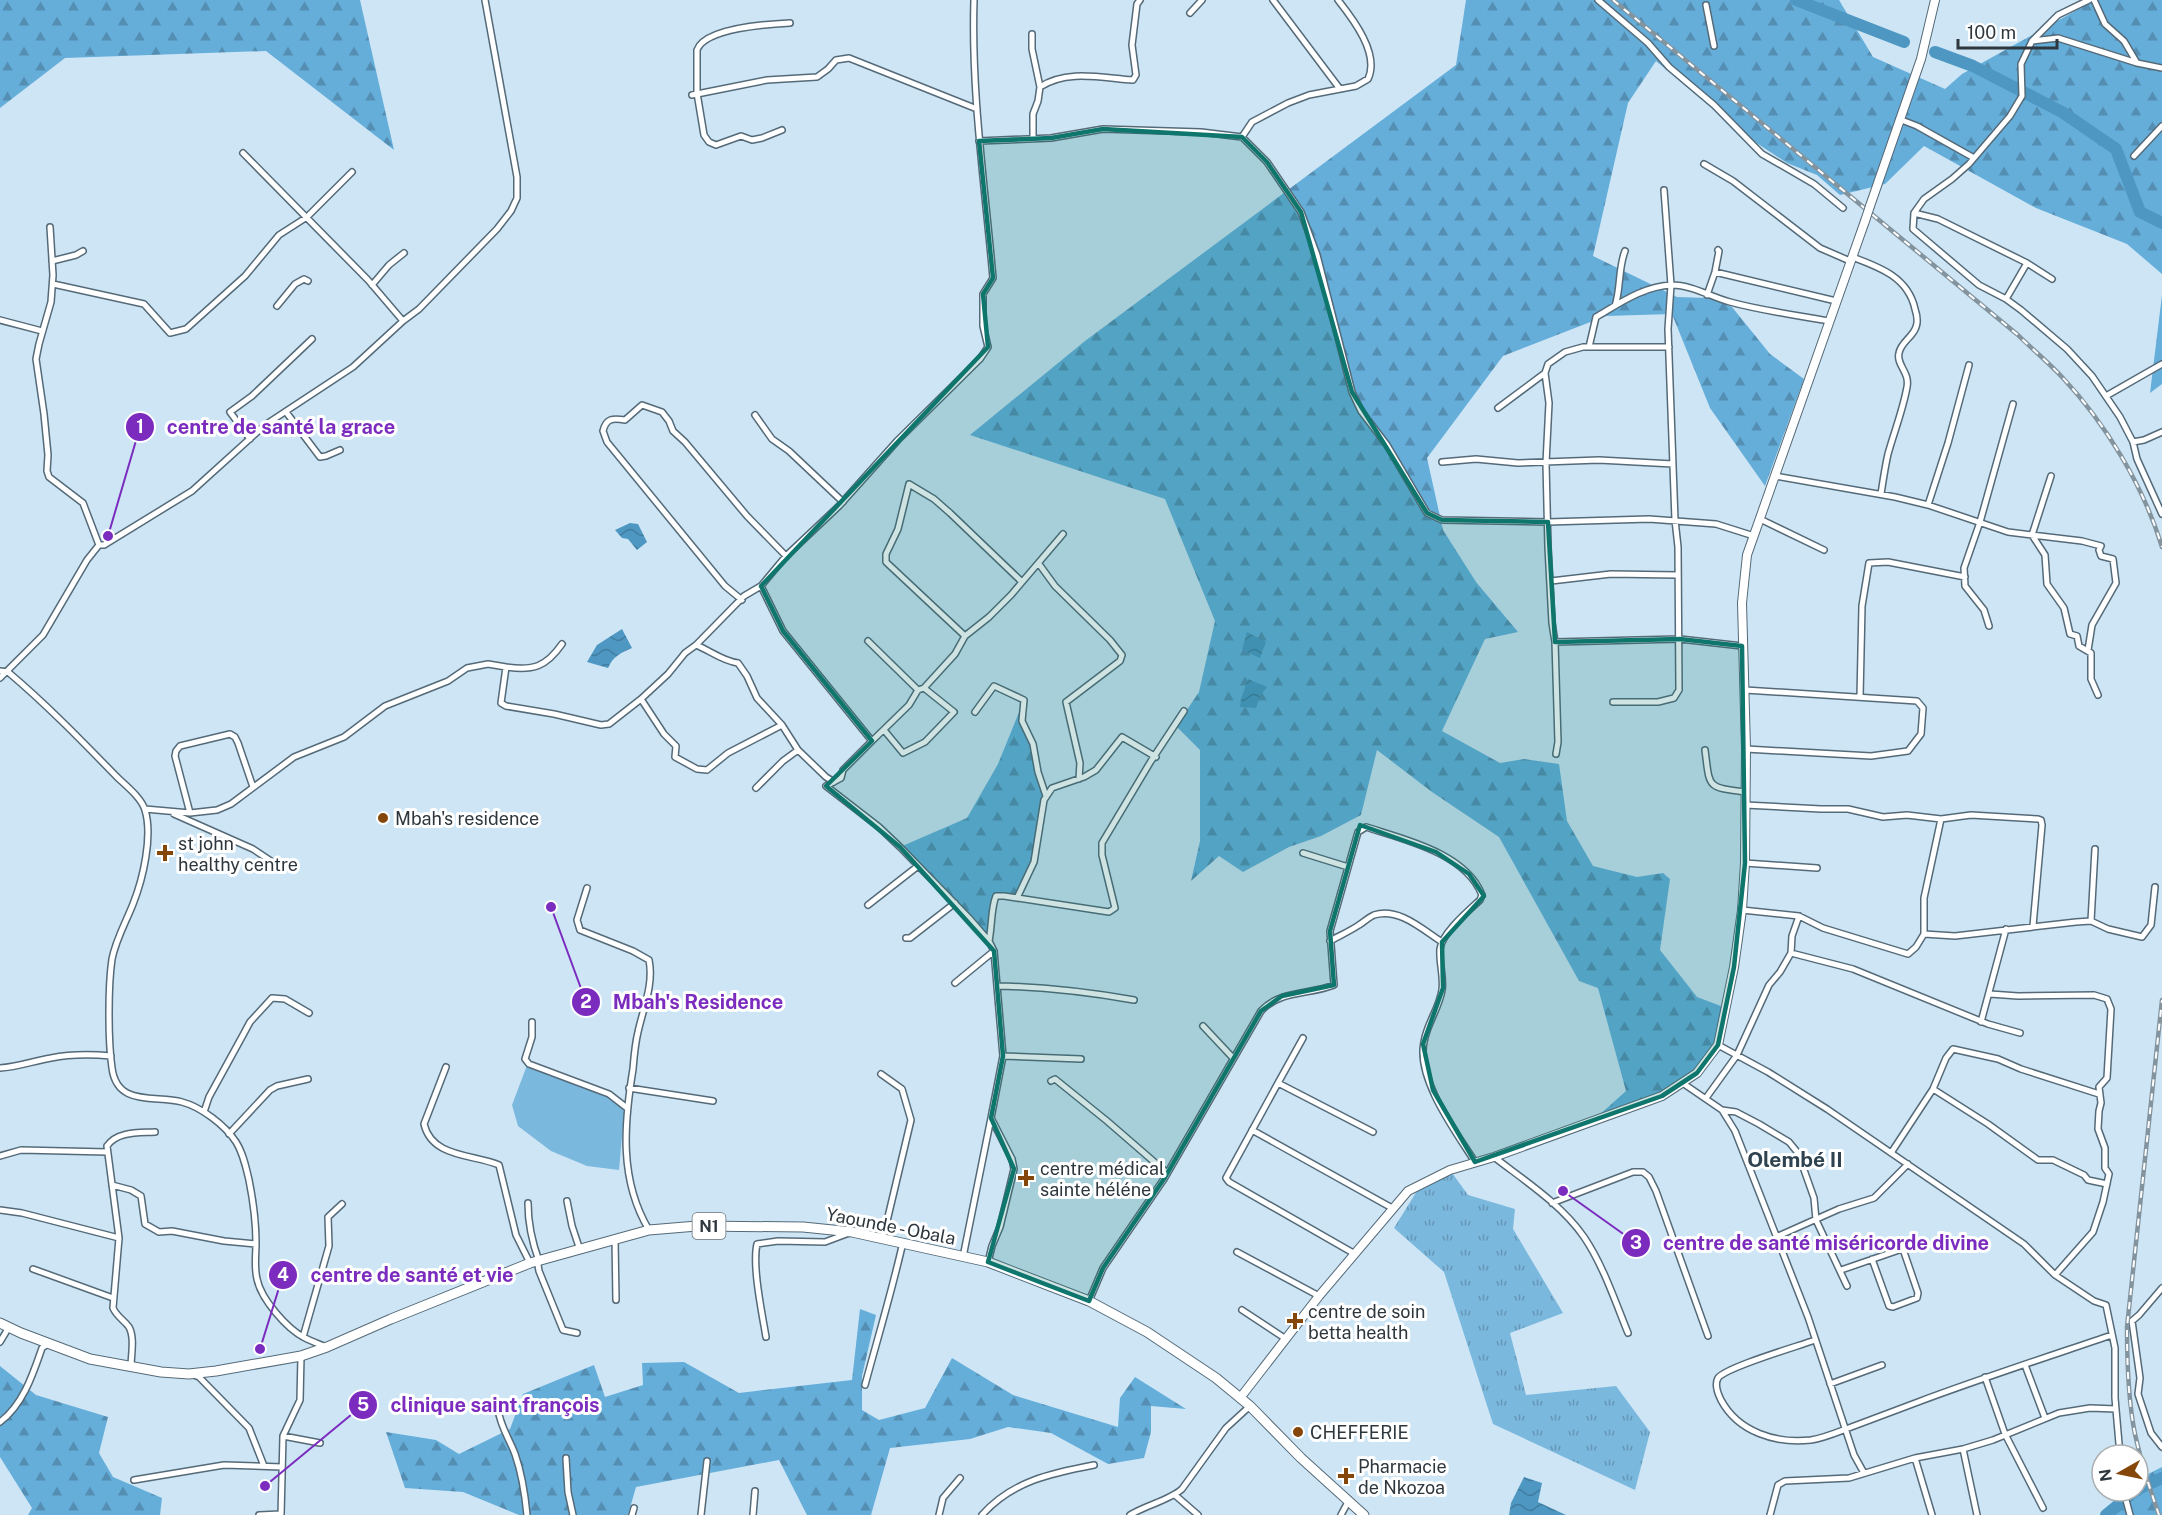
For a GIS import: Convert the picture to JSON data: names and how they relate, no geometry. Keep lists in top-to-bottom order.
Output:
{
  "streets": {
    "highway": ["N1", "Yaounde - Obala"]
  },
  "districts": ["Olembé II"],
  "places": {
    "other": [
      "centre de santé la grace",
      "Mbah's residence",
      "Mbah's Residence",
      "centre de santé miséricorde divine",
      "centre de santé et vie",
      "CHEFFERIE",
      "clinique saint françois"
    ],
    "health": [
      "st john healthy centre",
      "centre médical sainte héléne",
      "centre de soin betta health",
      "Pharmacie de Nkozoa"
    ]
  },
  "scale_bar": "100 m",
  "north": "left"
}
